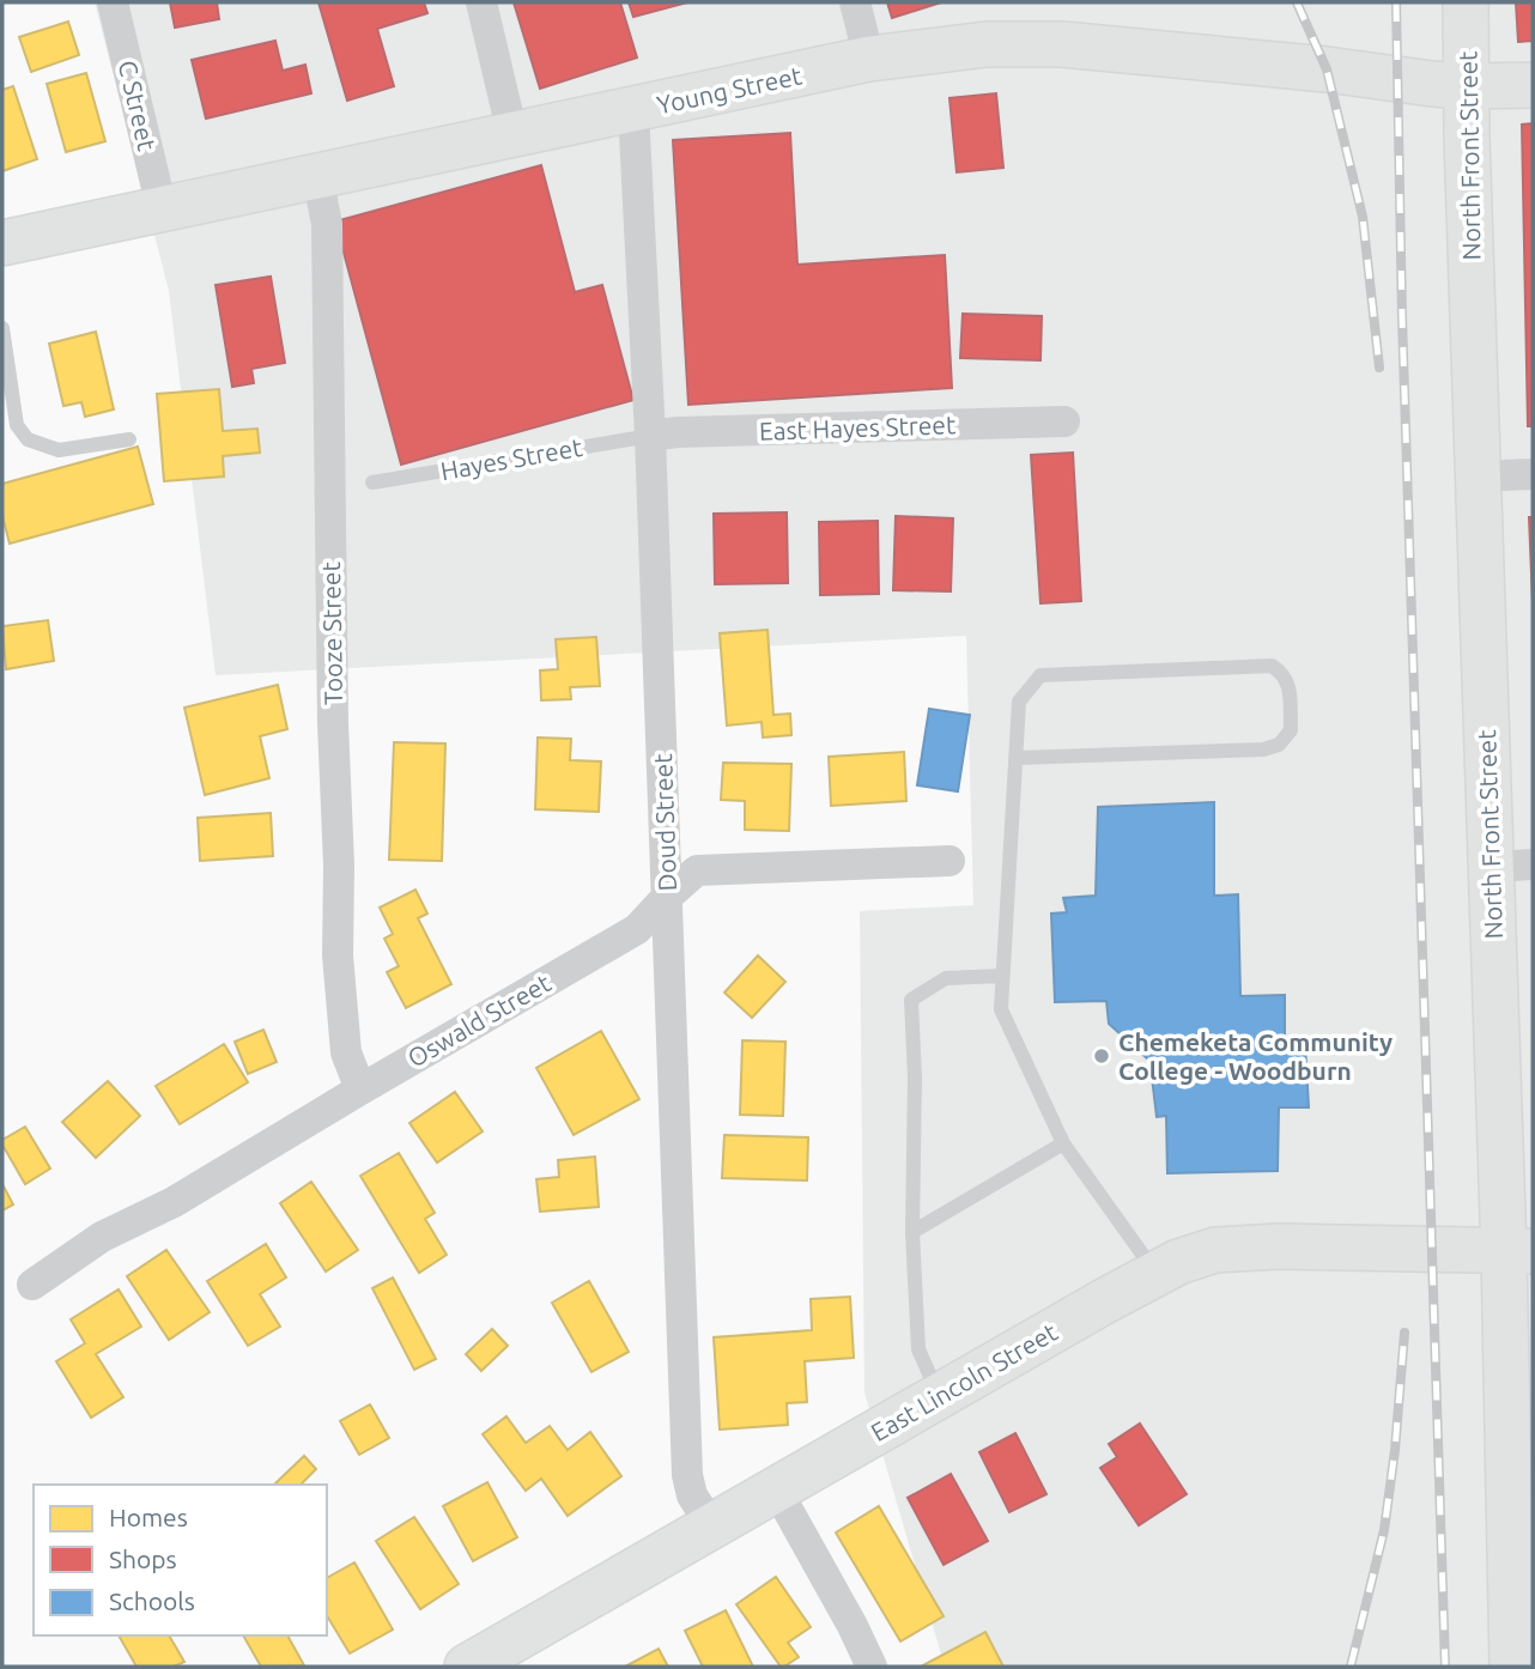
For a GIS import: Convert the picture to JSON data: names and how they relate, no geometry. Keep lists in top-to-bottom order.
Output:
{
  "streets": {
    "main road": ["Young Street", "North Front Street", "East Lincoln Street"],
    "street": [
      "C Street",
      "East Hayes Street",
      "Tooze Street",
      "Doud Street",
      "Oswald Street"
    ],
    "lane": ["Hayes Street"]
  },
  "crossings": [
    ["Young Street", "C Street"],
    ["Young Street", "North Front Street"],
    ["Young Street", "Tooze Street"],
    ["Young Street", "Doud Street"],
    ["North Front Street", "East Lincoln Street"],
    ["East Hayes Street", "Hayes Street"],
    ["East Hayes Street", "Doud Street"],
    ["Hayes Street", "Doud Street"],
    ["Tooze Street", "Oswald Street"],
    ["Doud Street", "Oswald Street"],
    ["Doud Street", "East Lincoln Street"]
  ],
  "places": ["Chemeketa Community College - Woodburn"],
  "legend": ["Homes", "Shops", "Schools"]
}
